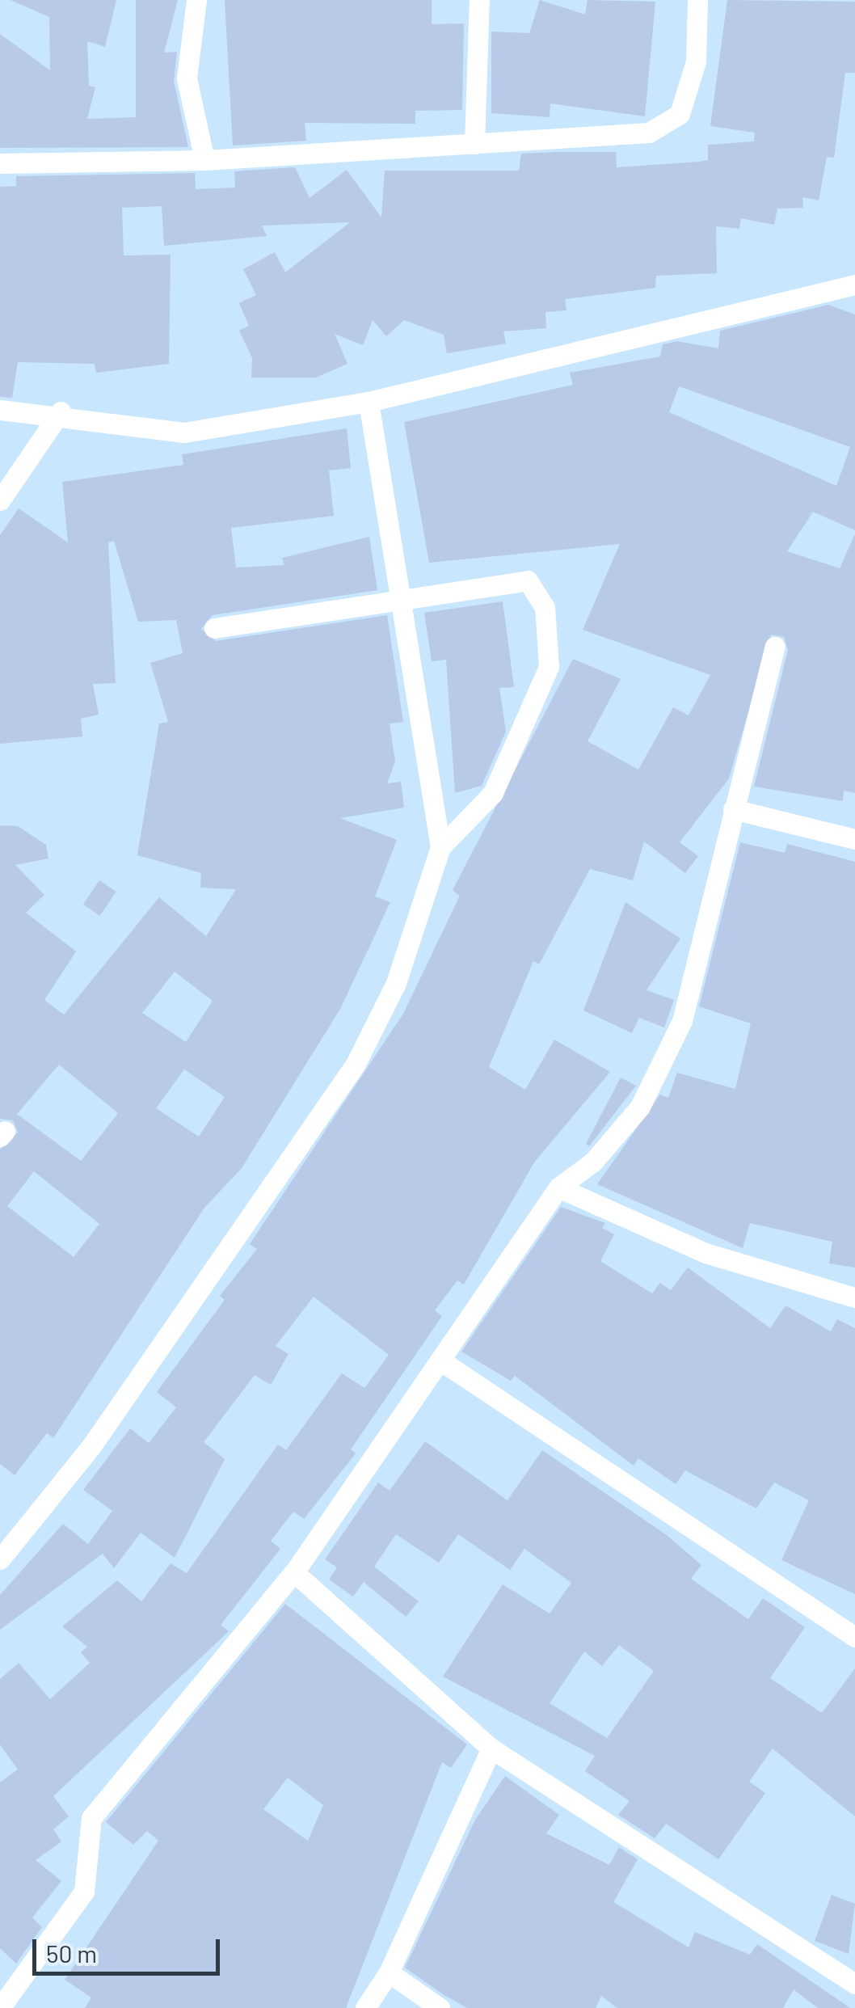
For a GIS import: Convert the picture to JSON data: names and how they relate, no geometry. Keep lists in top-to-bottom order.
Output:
{
  "scale_bar": "50 m"
}
